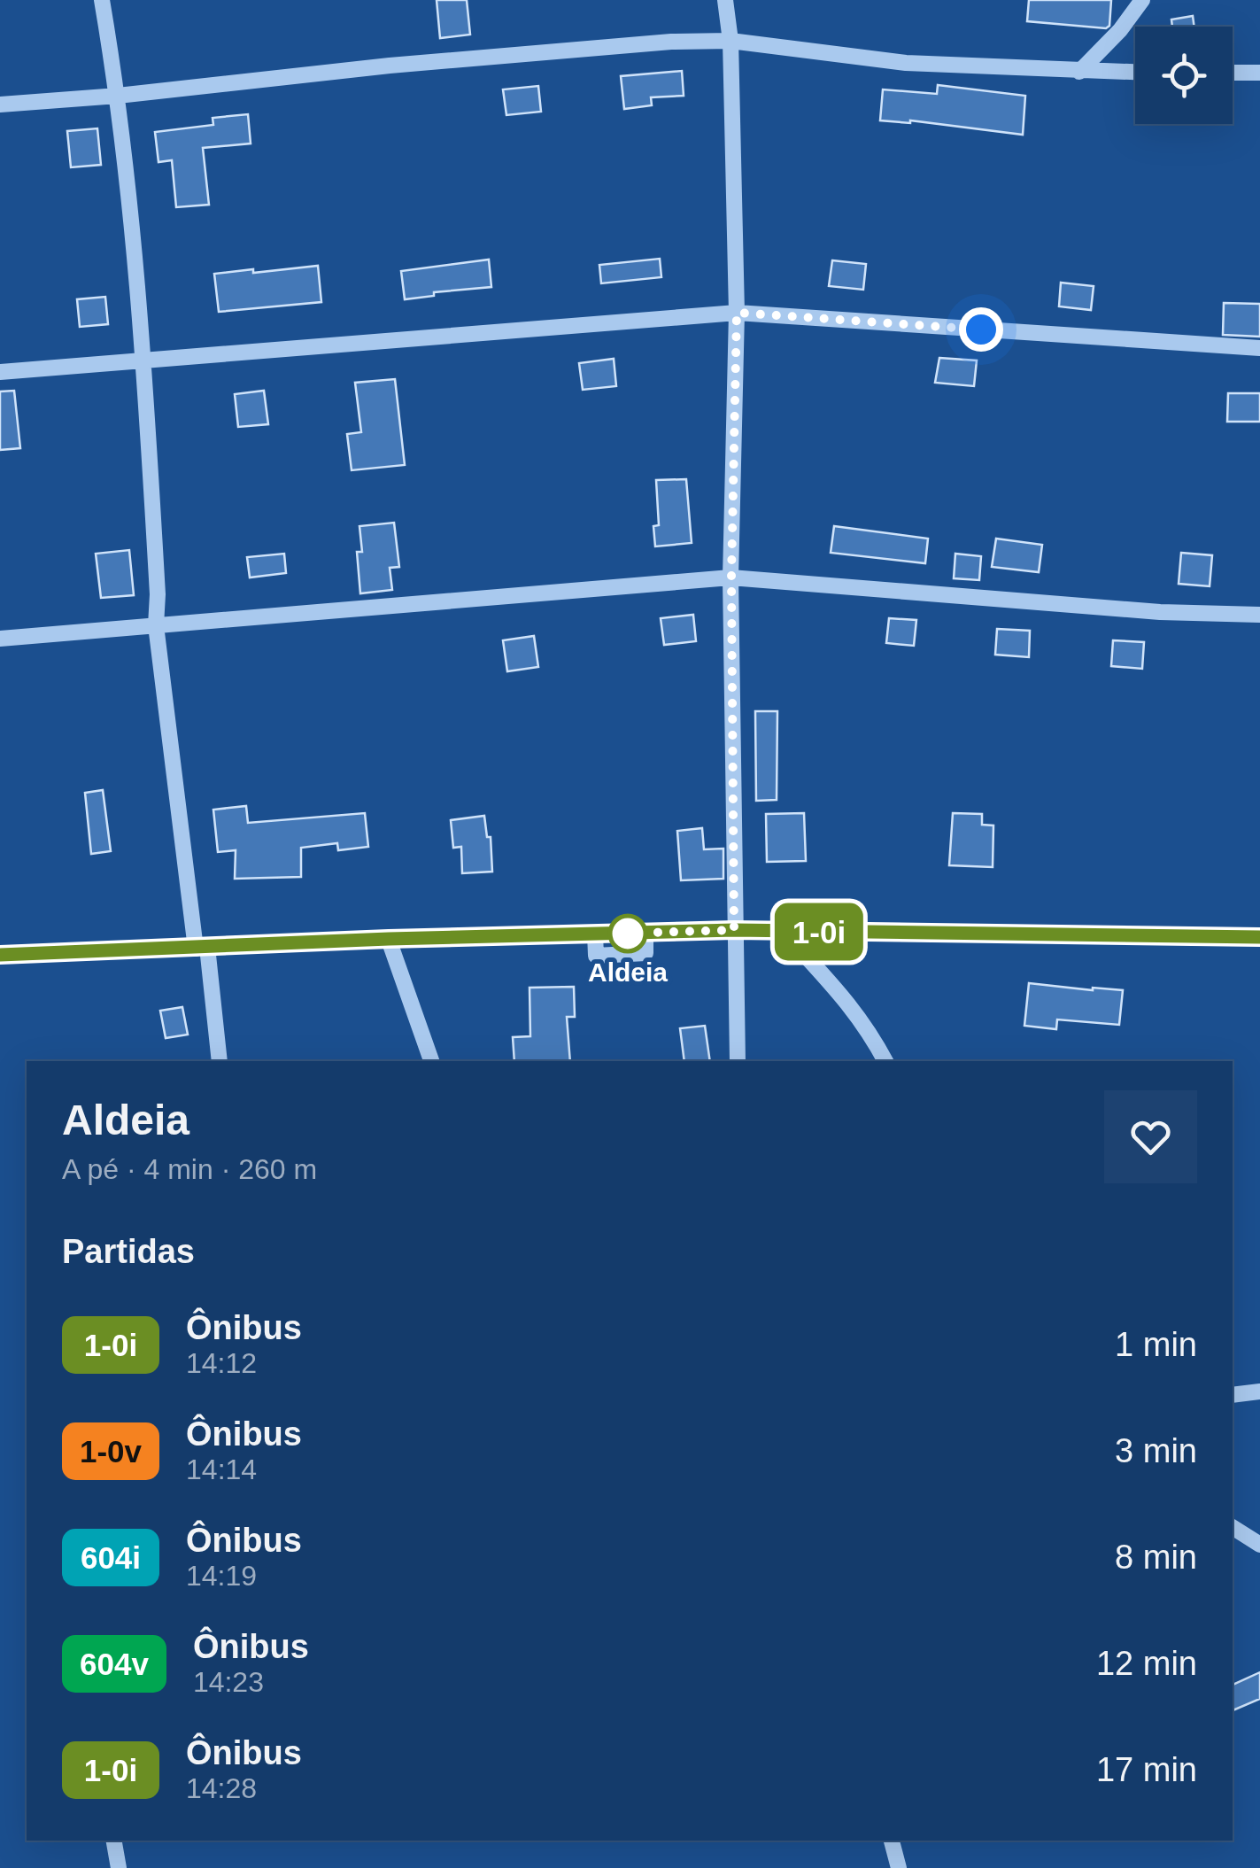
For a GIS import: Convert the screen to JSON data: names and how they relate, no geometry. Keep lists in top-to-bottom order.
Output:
{
  "places": ["Aldeia"],
  "lines": ["bus line 1-0i"],
  "page": {
    "on_map": "1-0i",
    "heading": [
      ["Aldeia", "A pé · 4 min · 260 m"],
      "Partidas"
    ],
    "list": [
      {
        "mark": "1-0i",
        "name": "Ônibus",
        "note": "14:12",
        "value": "1 min"
      },
      {
        "mark": "1-0v",
        "name": "Ônibus",
        "note": "14:14",
        "value": "3 min"
      },
      {
        "mark": "604i",
        "name": "Ônibus",
        "note": "14:19",
        "value": "8 min"
      },
      {
        "mark": "604v",
        "name": "Ônibus",
        "note": "14:23",
        "value": "12 min"
      },
      {
        "mark": "1-0i",
        "name": "Ônibus",
        "note": "14:28",
        "value": "17 min"
      }
    ]
  }
}
